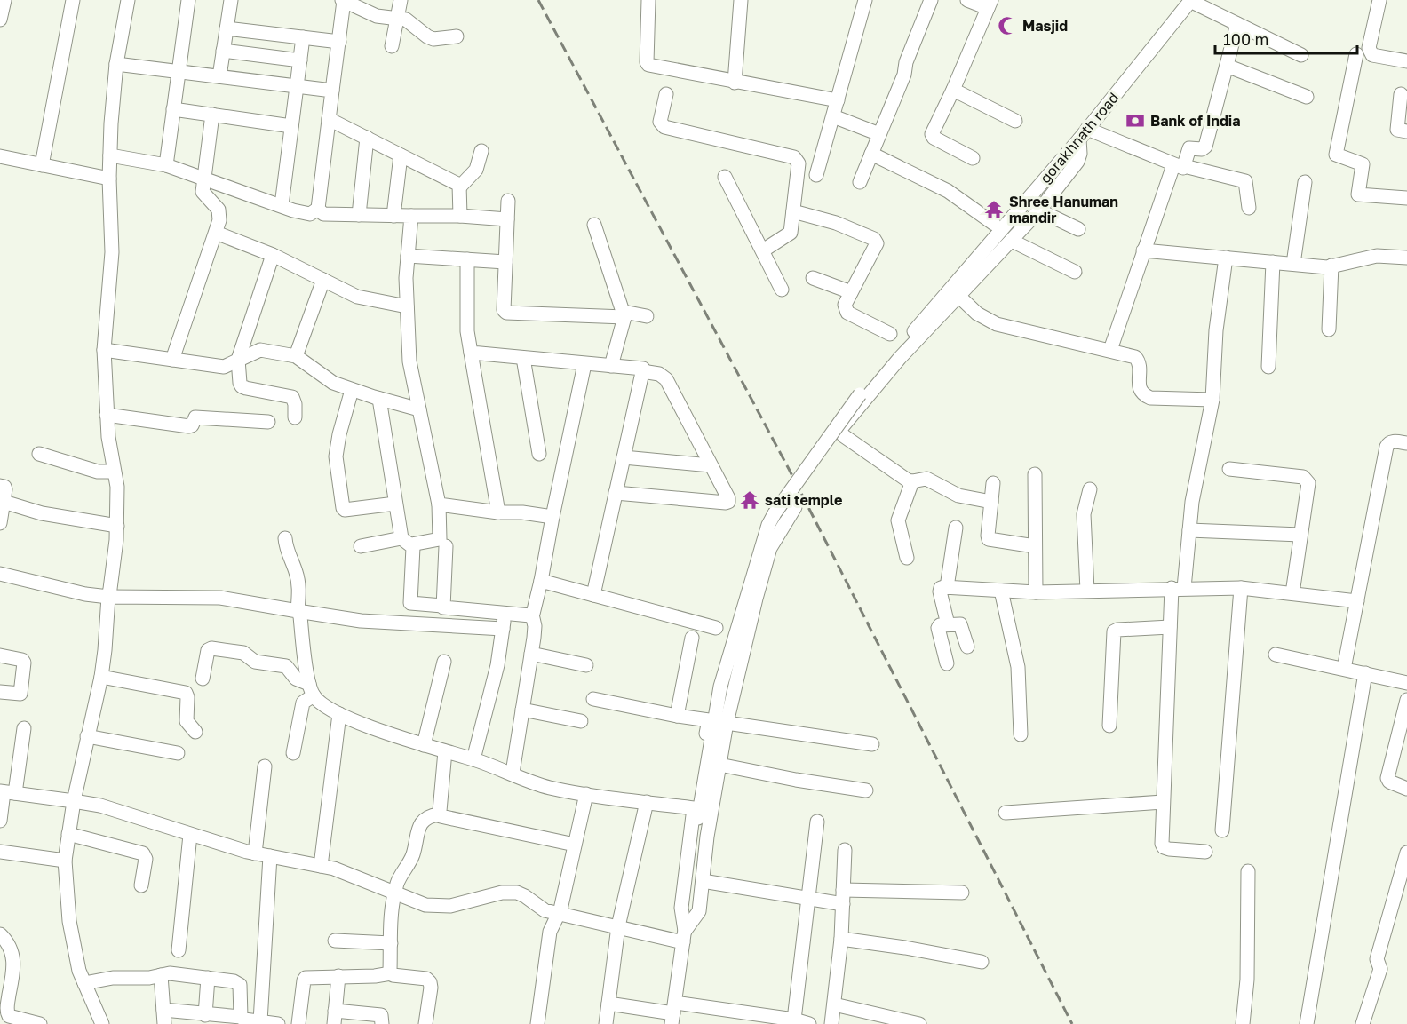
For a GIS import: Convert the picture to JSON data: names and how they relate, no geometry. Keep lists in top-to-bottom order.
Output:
{
  "streets": {
    "street": ["gorakhnath road"]
  },
  "places": {
    "mosque": ["Masjid"],
    "bank": ["Bank of India"],
    "temple": ["Shree Hanuman mandir", "sati temple"]
  },
  "scale_bar": "100 m"
}
